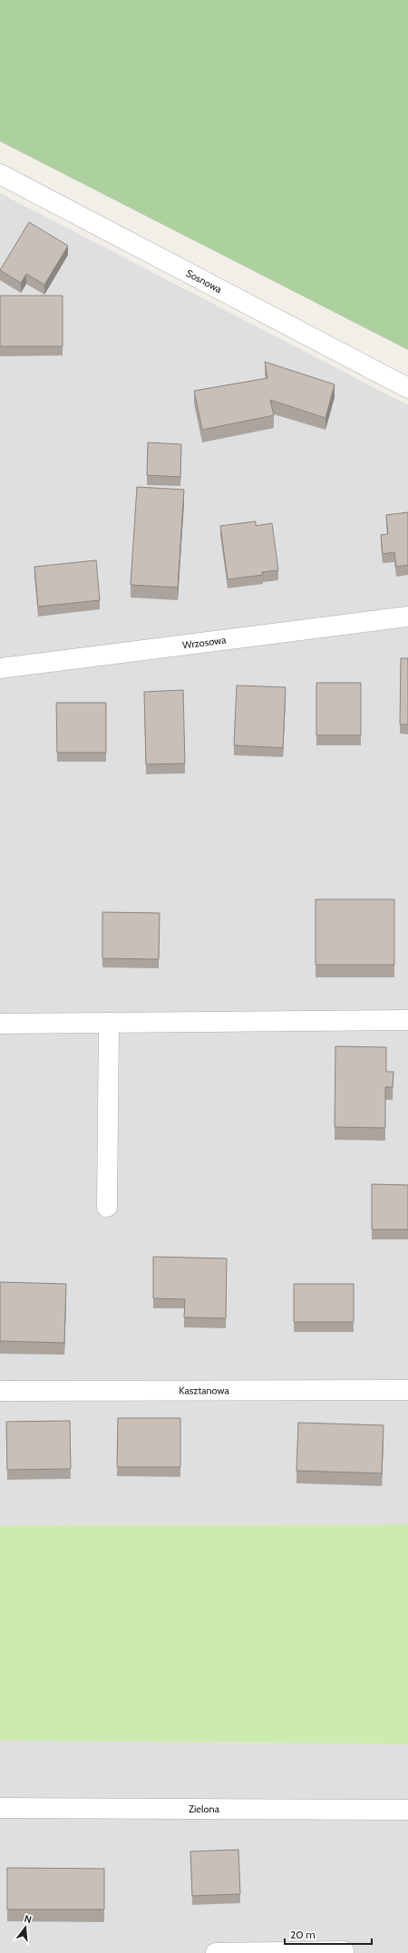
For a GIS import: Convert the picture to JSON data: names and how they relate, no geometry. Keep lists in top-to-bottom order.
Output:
{
  "streets": {
    "street": [
      "Sosnowa",
      "Wrzosowa",
      "Kasztanowa",
      "Zielona"
    ]
  },
  "scale_bar": "20 m",
  "north": "top"
}
